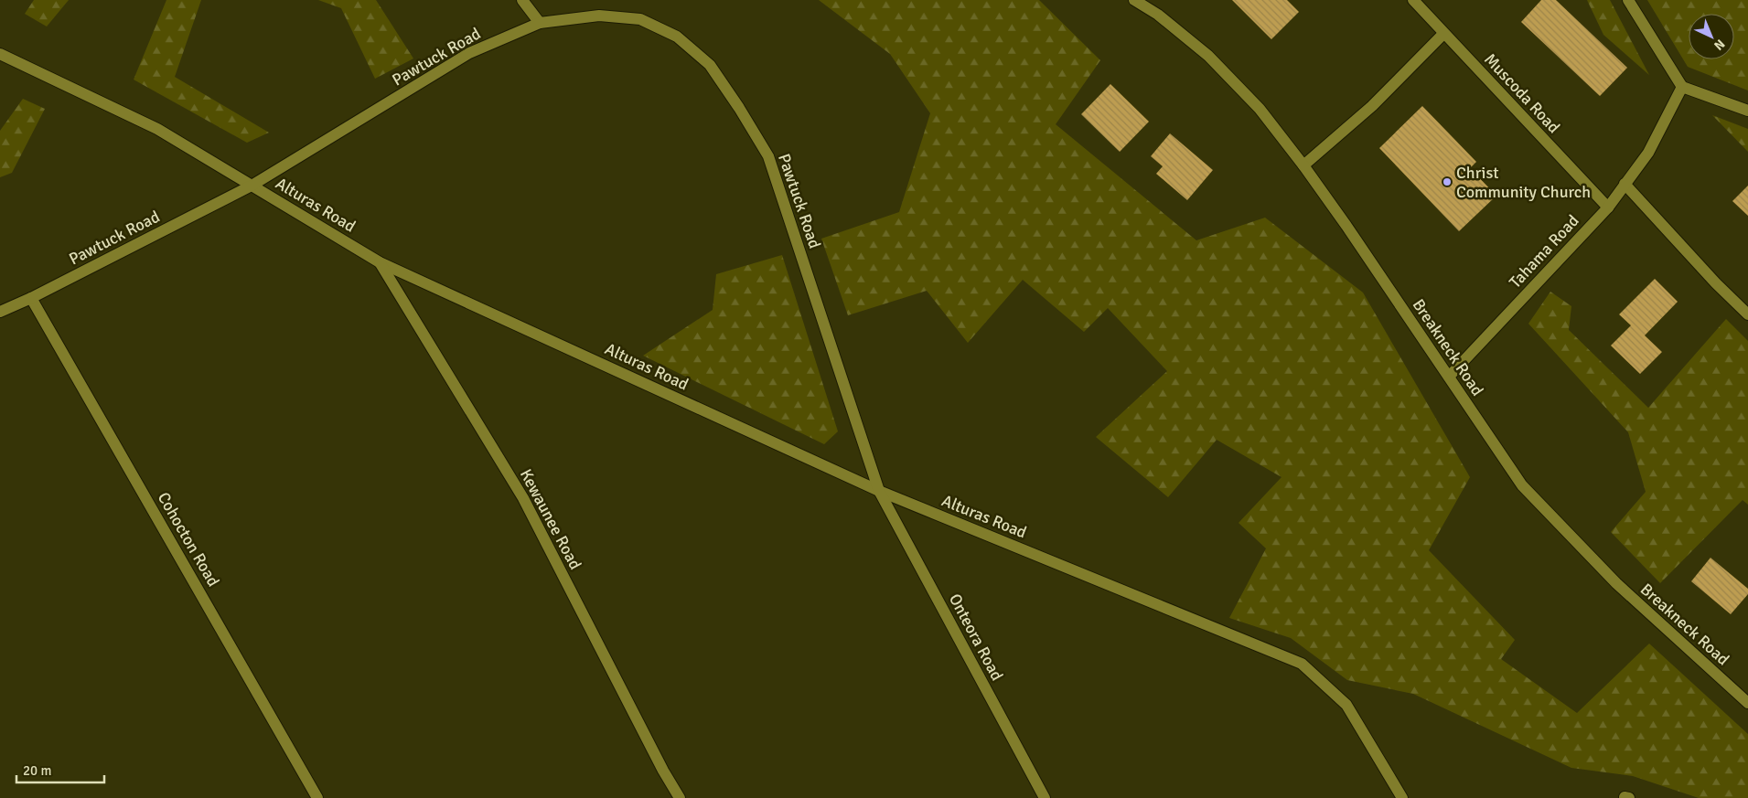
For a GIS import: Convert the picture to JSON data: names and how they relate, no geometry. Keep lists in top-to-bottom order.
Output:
{
  "streets": {
    "street": [
      "Pawtuck Road",
      "Muscoda Road",
      "Alturas Road",
      "Tahama Road",
      "Breakneck Road",
      "Kewaunee Road",
      "Cohocton Road",
      "Onteora Road"
    ]
  },
  "crossings": [
    ["Pawtuck Road", "Alturas Road"],
    ["Pawtuck Road", "Cohocton Road"],
    ["Pawtuck Road", "Onteora Road"],
    ["Muscoda Road", "Tahama Road"],
    ["Alturas Road", "Kewaunee Road"],
    ["Alturas Road", "Onteora Road"],
    ["Tahama Road", "Breakneck Road"]
  ],
  "places": ["Christ Community Church"],
  "scale_bar": "20 m",
  "north": "bottom right"
}
